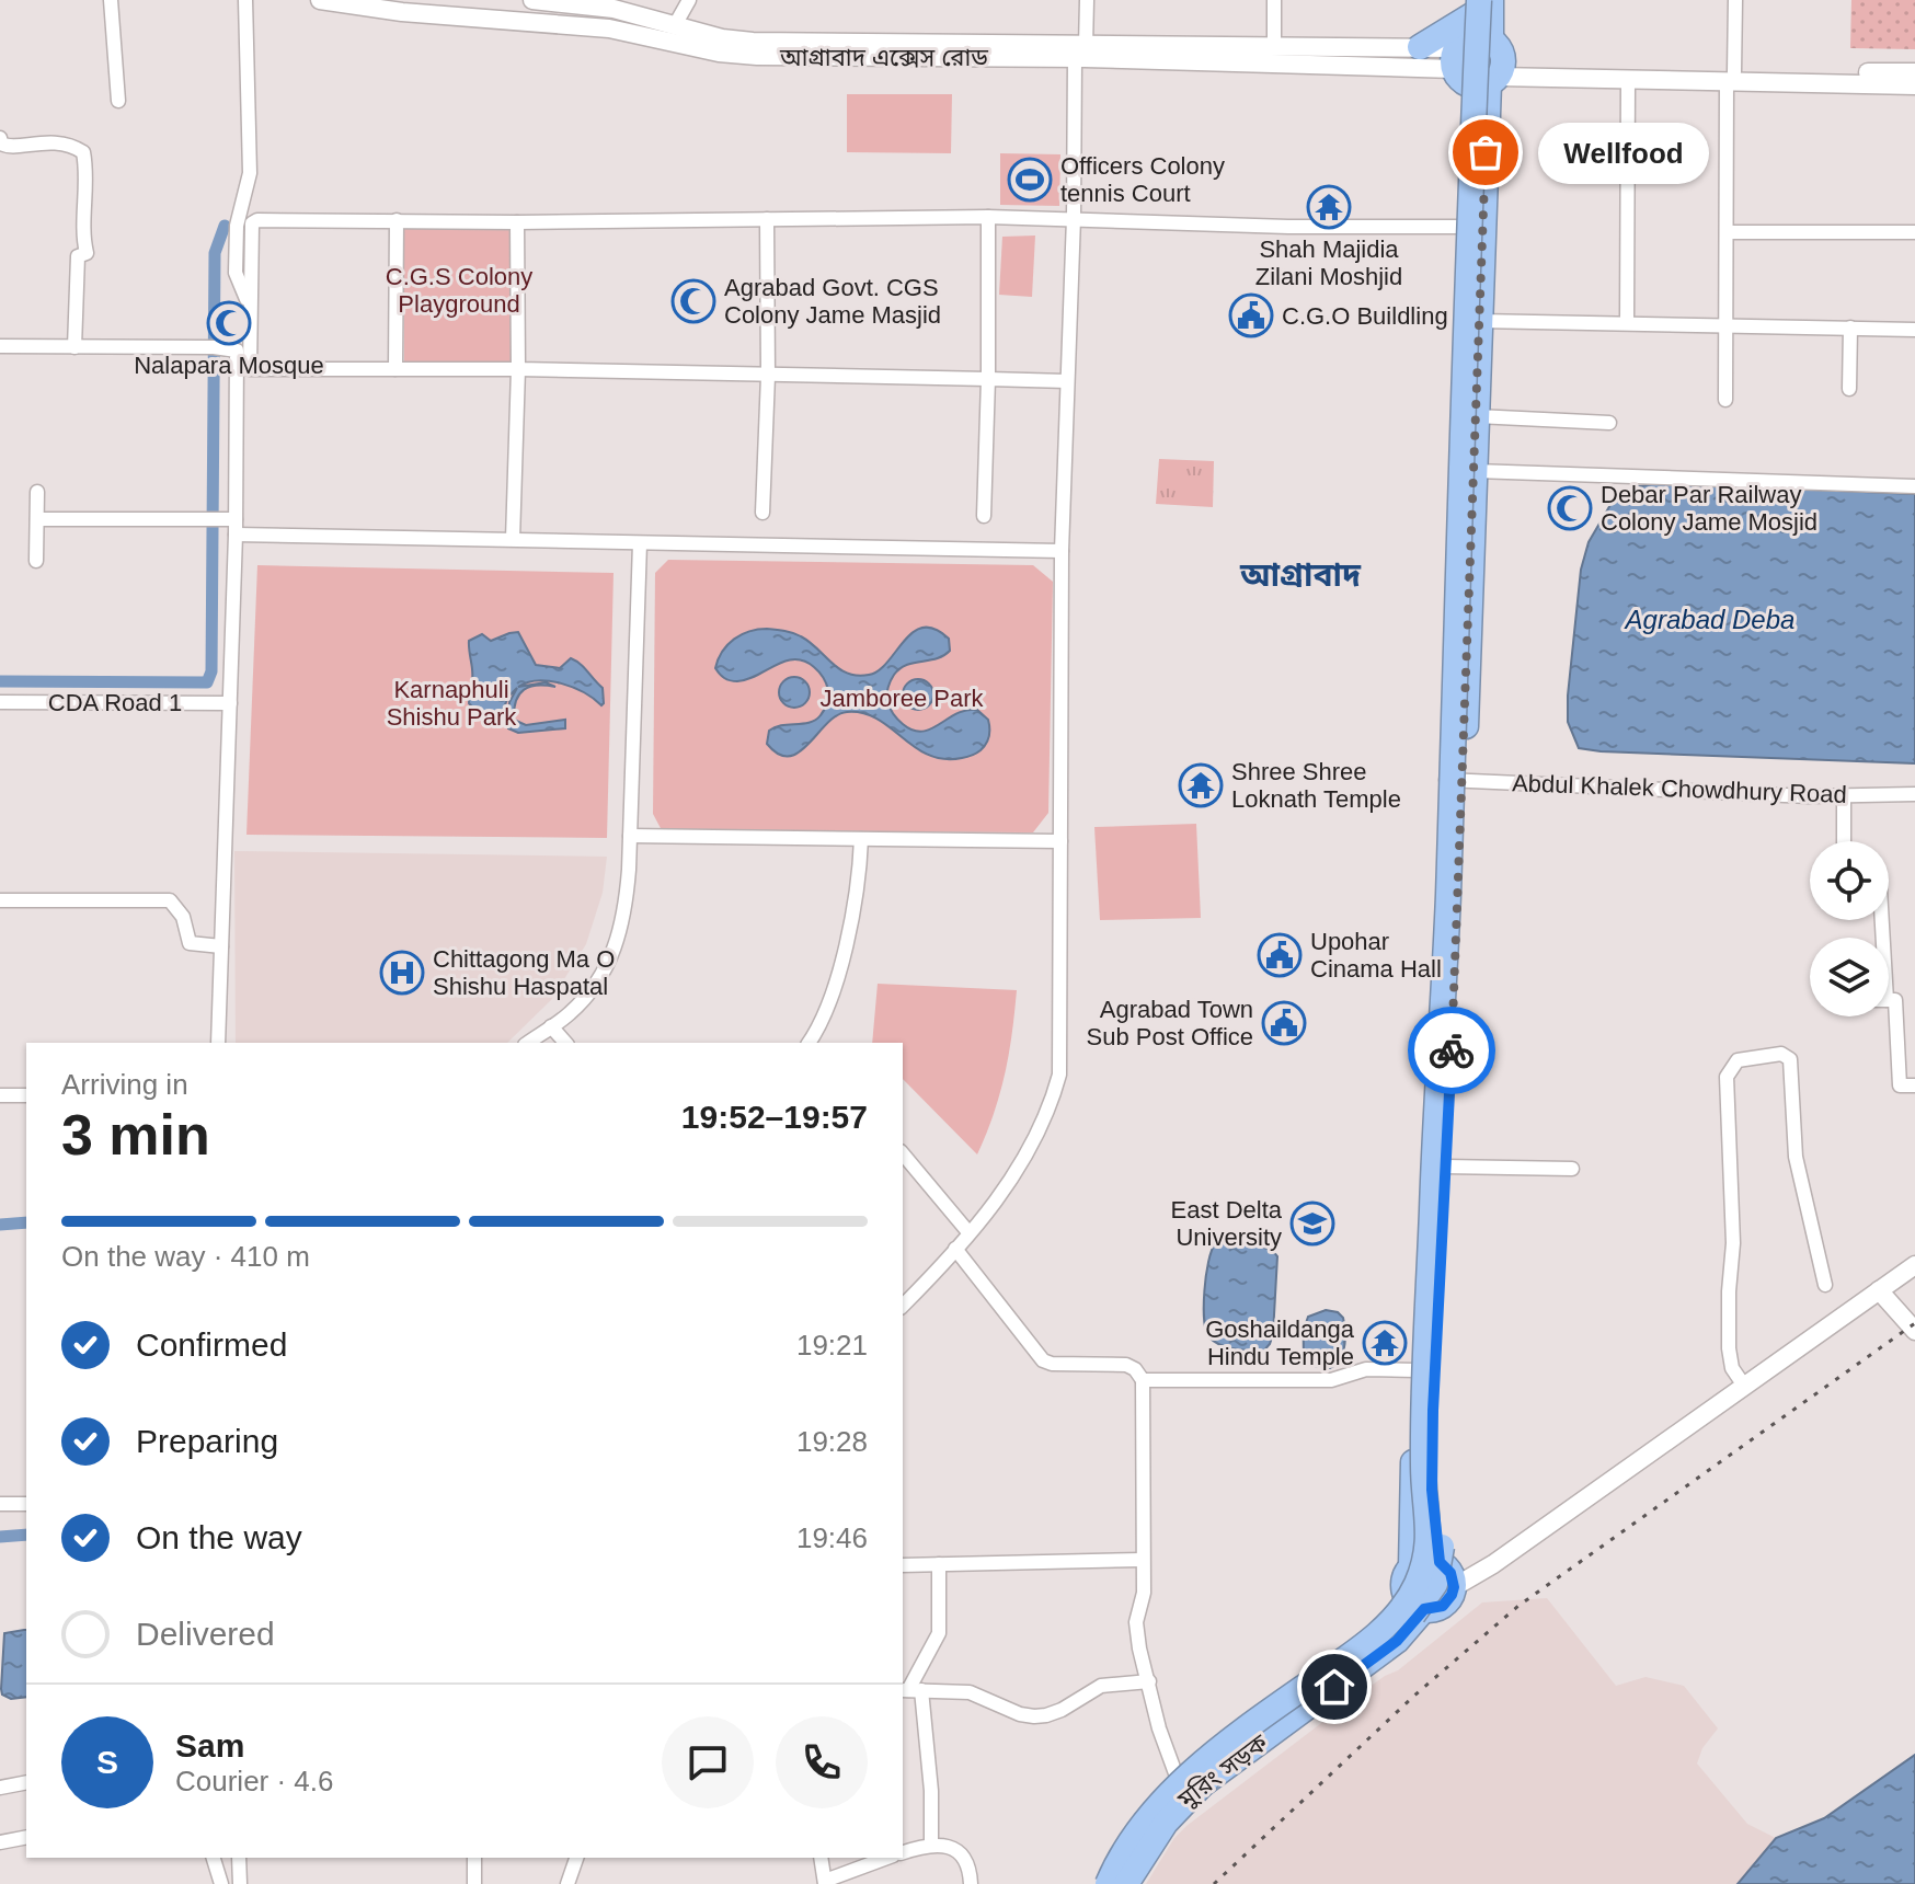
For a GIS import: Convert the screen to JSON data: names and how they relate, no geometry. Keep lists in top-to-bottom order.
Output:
{
  "streets": {
    "highway": ["মুরিং সড়ক"],
    "main road": ["আগ্রাবাদ এক্সেস রোড"],
    "street": ["CDA Road 1", "Abdul Khalek Chowdhury Road"]
  },
  "districts": ["আগ্রাবাদ"],
  "water": ["Agrabad Deba"],
  "parks": ["C.G.S Colony Playground", "Karnaphuli Shishu Park", "Jamboree Park"],
  "places": {
    "other": ["Wellfood"],
    "sports": ["Officers Colony tennis Court"],
    "temple": ["Shah Majidia Zilani Moshjid", "Shree Shree Loknath Temple", "Goshaildanga Hindu Temple"],
    "mosque": ["Agrabad Govt. CGS Colony Jame Masjid", "Nalapara Mosque", "Debar Par Railway Colony Jame Mosjid"],
    "public building": ["C.G.O Buildling", "Upohar Cinama Hall", "Agrabad Town Sub Post Office"],
    "hospital": ["Chittagong Ma O Shishu Haspatal"],
    "school or university": ["East Delta University"]
  },
  "page": {
    "bubble": "Wellfood",
    "heading": ["3 min", "Arriving in", "19:52–19:57"],
    "panel": ["Sam", "Courier · 4.6"],
    "bar": "On the way · 410 m",
    "list": [
      ["Confirmed", "19:21"],
      ["Preparing", "19:28"],
      ["On the way", "19:46"],
      "Delivered"
    ],
    "round": "S"
  }
}
